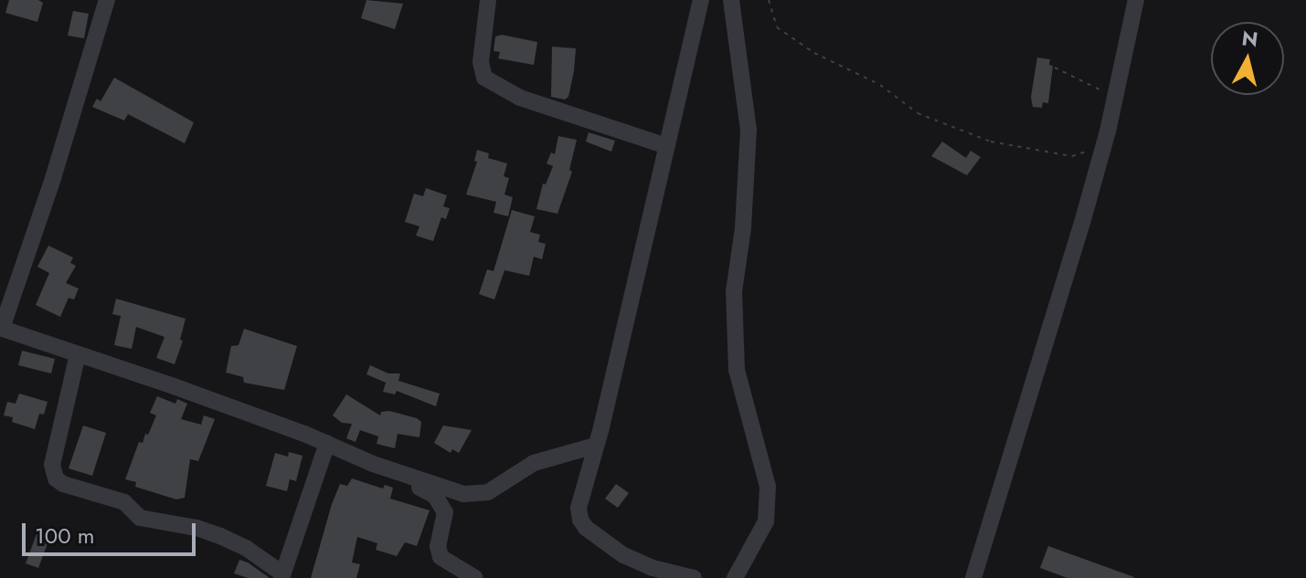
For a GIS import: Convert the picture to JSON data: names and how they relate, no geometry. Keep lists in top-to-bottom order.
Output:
{
  "scale_bar": "100 m",
  "north": "top"
}
